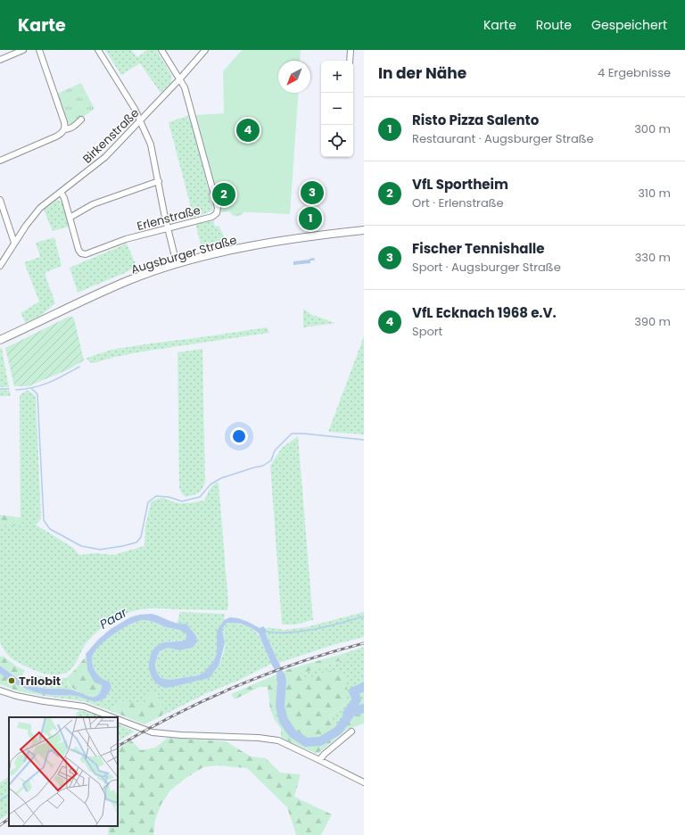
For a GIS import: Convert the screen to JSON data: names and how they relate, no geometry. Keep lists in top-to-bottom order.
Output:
{
  "streets": {
    "main road": ["Augsburger Straße"],
    "street": ["Birkenstraße", "Erlenstraße"]
  },
  "crossings": [
    ["Birkenstraße", "Erlenstraße"]
  ],
  "water": ["Paar"],
  "places": ["Trilobit"],
  "north": "bottom left",
  "page": {
    "header": "Karte",
    "nav": ["Karte", "Route", "Gespeichert"],
    "heading": ["In der Nähe", "4 Ergebnisse"],
    "map_buttons": ["+", "−"],
    "list": [
      {
        "mark": "1",
        "name": "Risto Pizza Salento",
        "note": "Restaurant · Augsburger Straße",
        "value": "300 m"
      },
      {
        "mark": "2",
        "name": "VfL Sportheim",
        "note": "Ort · Erlenstraße",
        "value": "310 m"
      },
      {
        "mark": "3",
        "name": "Fischer Tennishalle",
        "note": "Sport · Augsburger Straße",
        "value": "330 m"
      },
      {
        "mark": "4",
        "name": "VfL Ecknach 1968 e.V.",
        "note": "Sport",
        "value": "390 m"
      }
    ],
    "pins": [
      "4",
      "3",
      "2",
      "1"
    ]
  }
}
